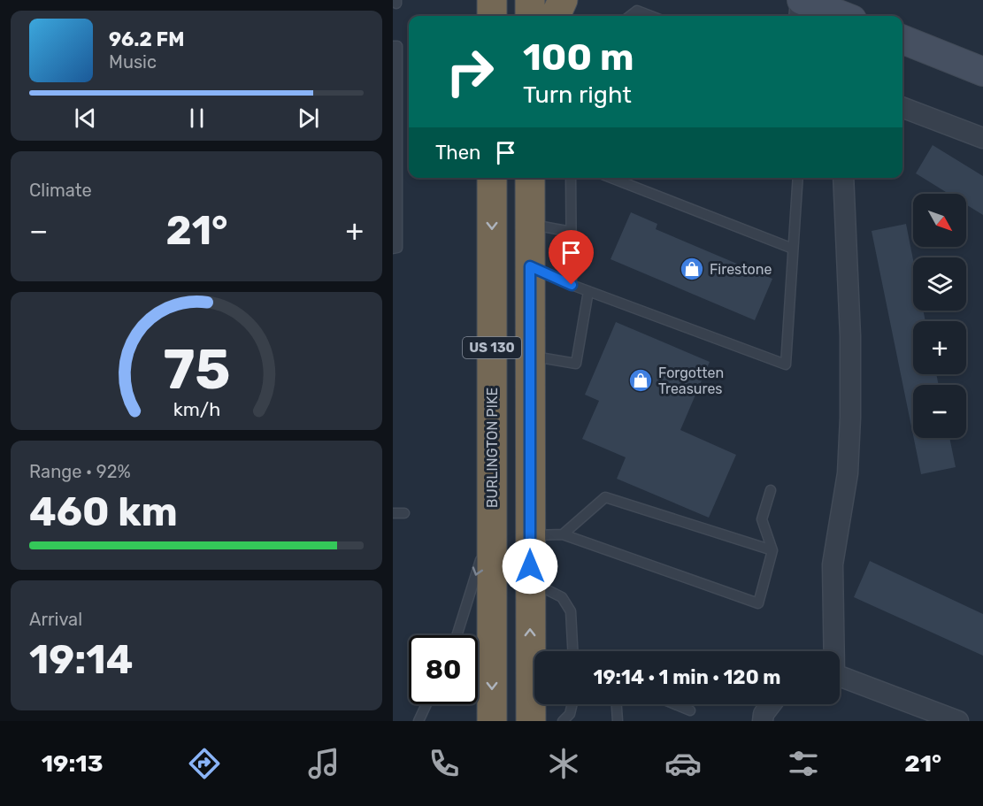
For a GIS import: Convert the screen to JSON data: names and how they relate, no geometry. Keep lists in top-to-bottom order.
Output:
{
  "streets": {
    "highway": ["US 130", "BURLINGTON PIKE"]
  },
  "places": {
    "shop": ["Firestone", "Forgotten Treasures"]
  },
  "north": "bottom right",
  "page": {
    "turn": ["100 m", "Turn right"],
    "song": ["96.2 FM", "Music"],
    "then": "Then",
    "tile": [
      "Climate",
      ["Range · 92%", "460 km"],
      ["Arrival", "19:14"]
    ],
    "map_buttons": ["+", "−"],
    "heat": ["−", "21°", "+"],
    "limit": "80",
    "trip": "19:14 · 1 min · 120 m",
    "tabs": ["19:13", "21°"],
    "gauge": ["75", "km/h"]
  }
}
